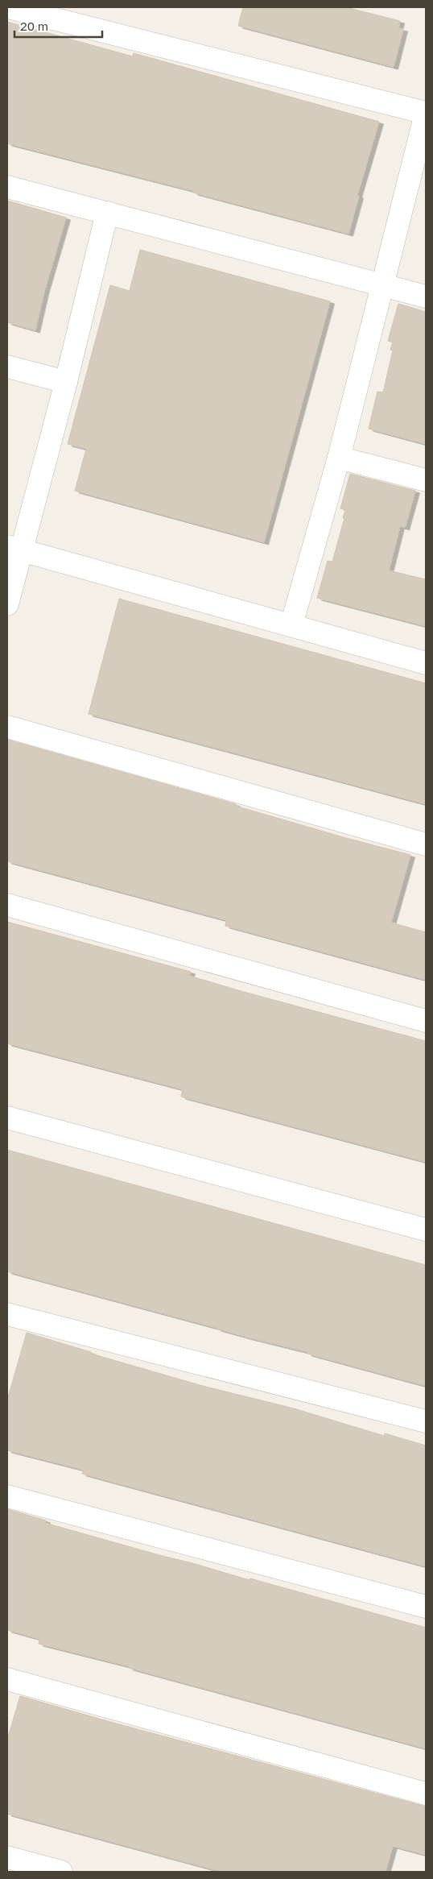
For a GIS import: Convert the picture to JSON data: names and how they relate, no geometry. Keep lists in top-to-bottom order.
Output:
{
  "scale_bar": "20 m"
}
